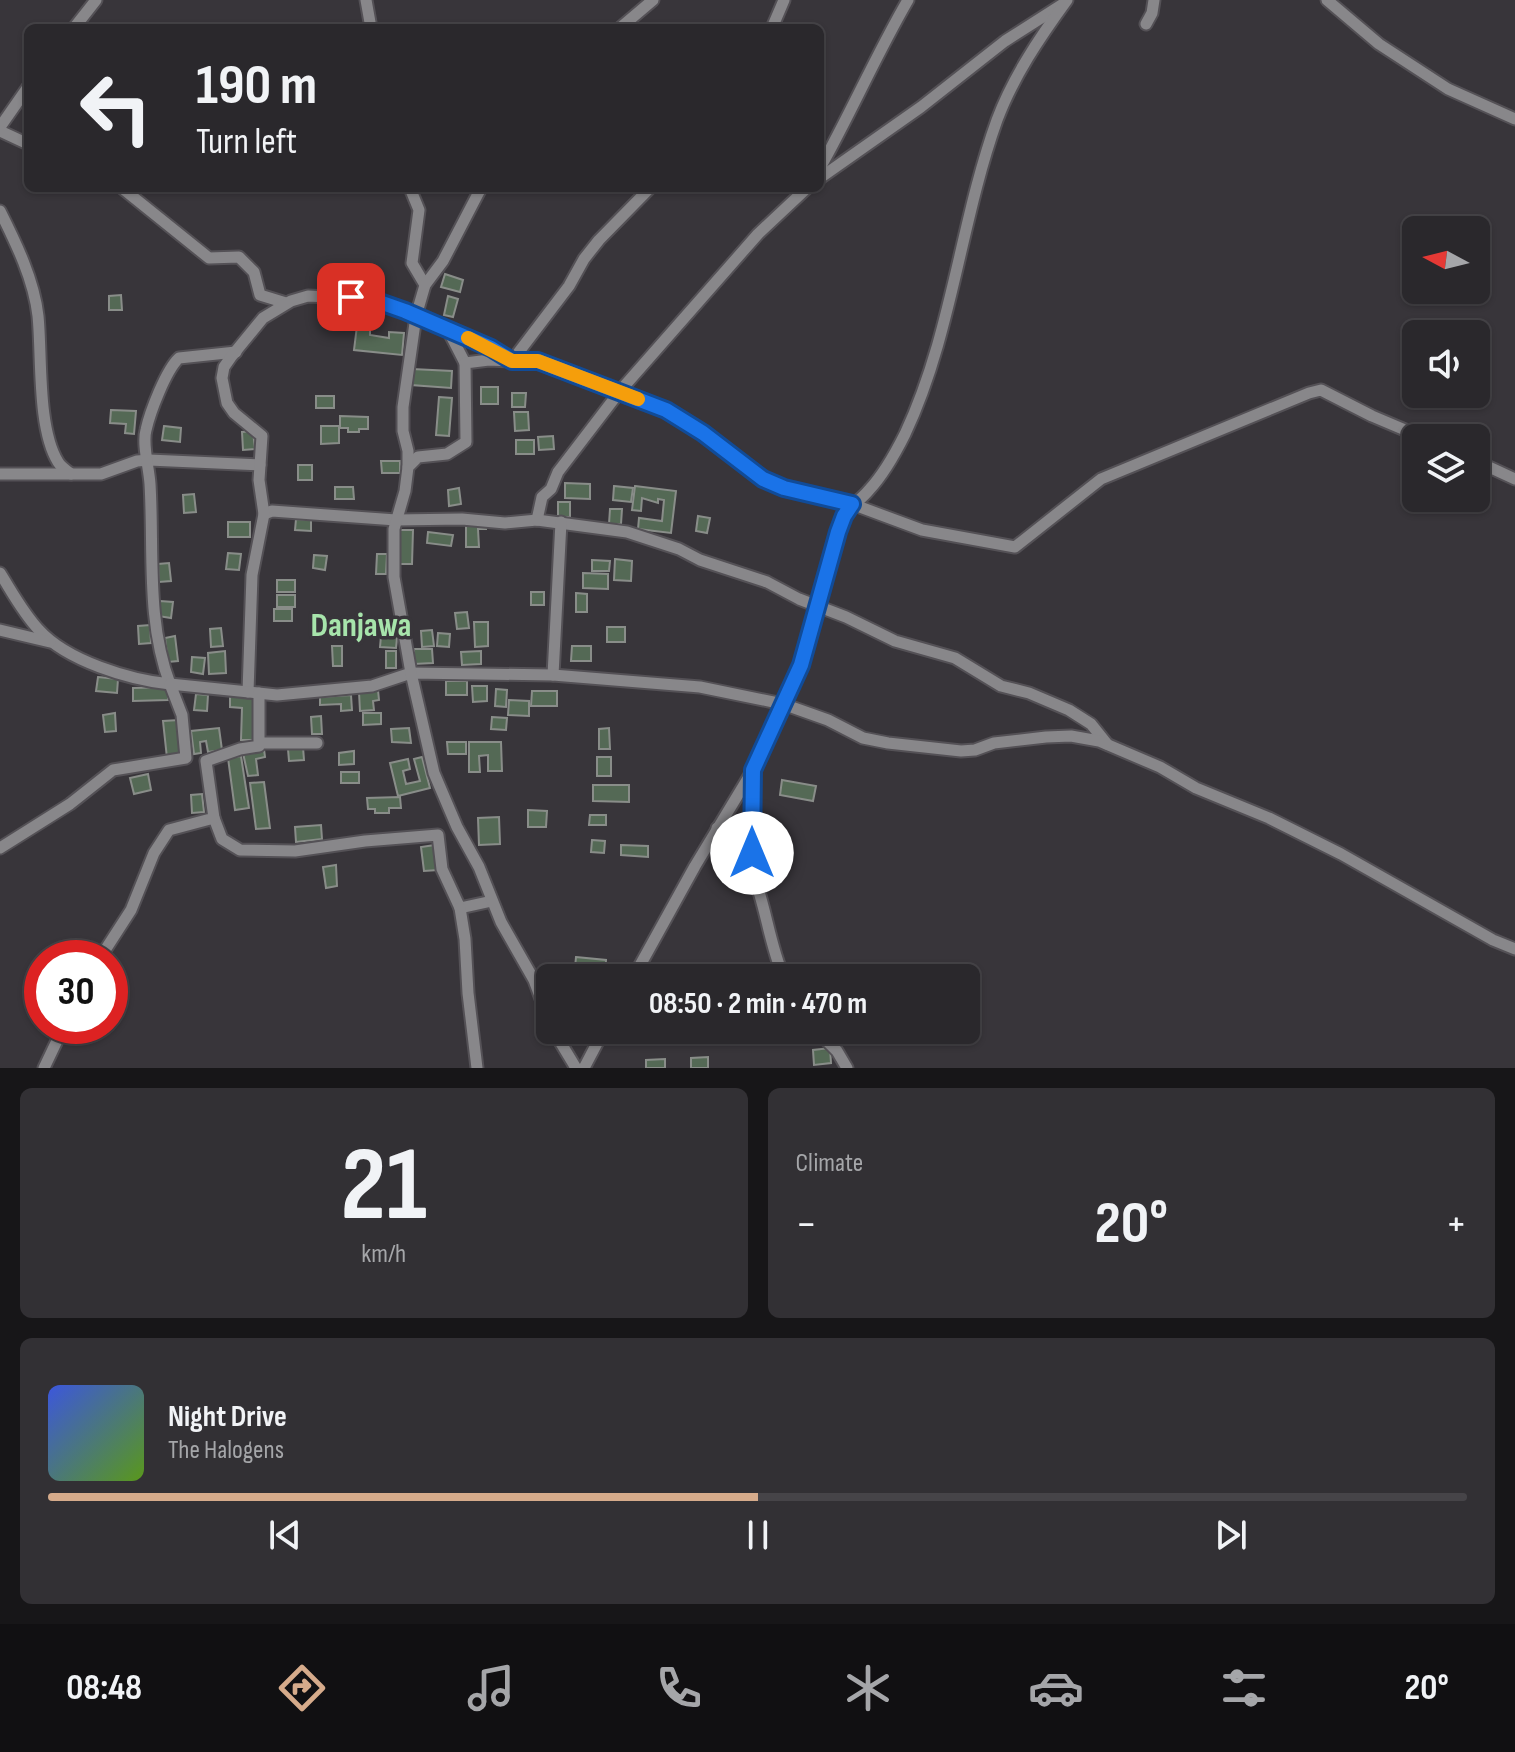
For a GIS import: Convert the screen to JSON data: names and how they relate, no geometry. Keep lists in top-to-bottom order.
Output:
{
  "districts": ["Danjawa"],
  "north": "left",
  "page": {
    "turn": ["190 m", "Turn left"],
    "limit": "30",
    "trip": "08:50 · 2 min · 470 m",
    "tile": [
      ["21", "km/h"],
      "Climate"
    ],
    "heat": ["−", "20°", "+"],
    "song": ["Night Drive", "The Halogens"],
    "tabs": ["08:48", "20°"]
  }
}
